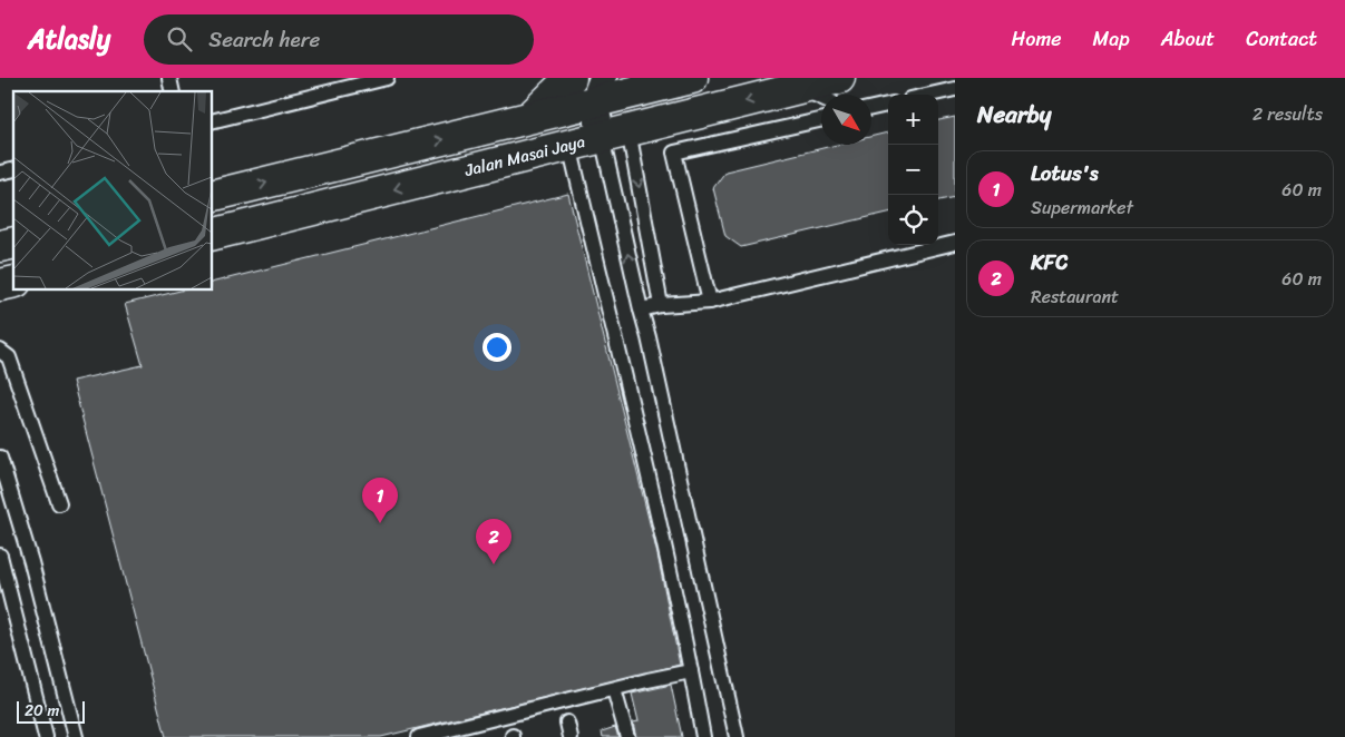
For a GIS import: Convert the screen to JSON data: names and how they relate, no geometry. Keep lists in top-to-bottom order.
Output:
{
  "streets": {
    "main road": ["Jalan Masai Jaya"]
  },
  "scale_bar": "20 m",
  "north": "bottom right",
  "page": {
    "header": "Atlasly",
    "search": "Search here",
    "nav": [
      "Home",
      "Map",
      "About",
      "Contact"
    ],
    "heading": ["Nearby", "2 results"],
    "map_buttons": ["+", "−"],
    "list": [
      {
        "mark": "1",
        "name": "Lotus's",
        "note": "Supermarket",
        "value": "60 m"
      },
      {
        "mark": "2",
        "name": "KFC",
        "note": "Restaurant",
        "value": "60 m"
      }
    ],
    "pins": ["1", "2"],
    "scale": "20 m"
  }
}
